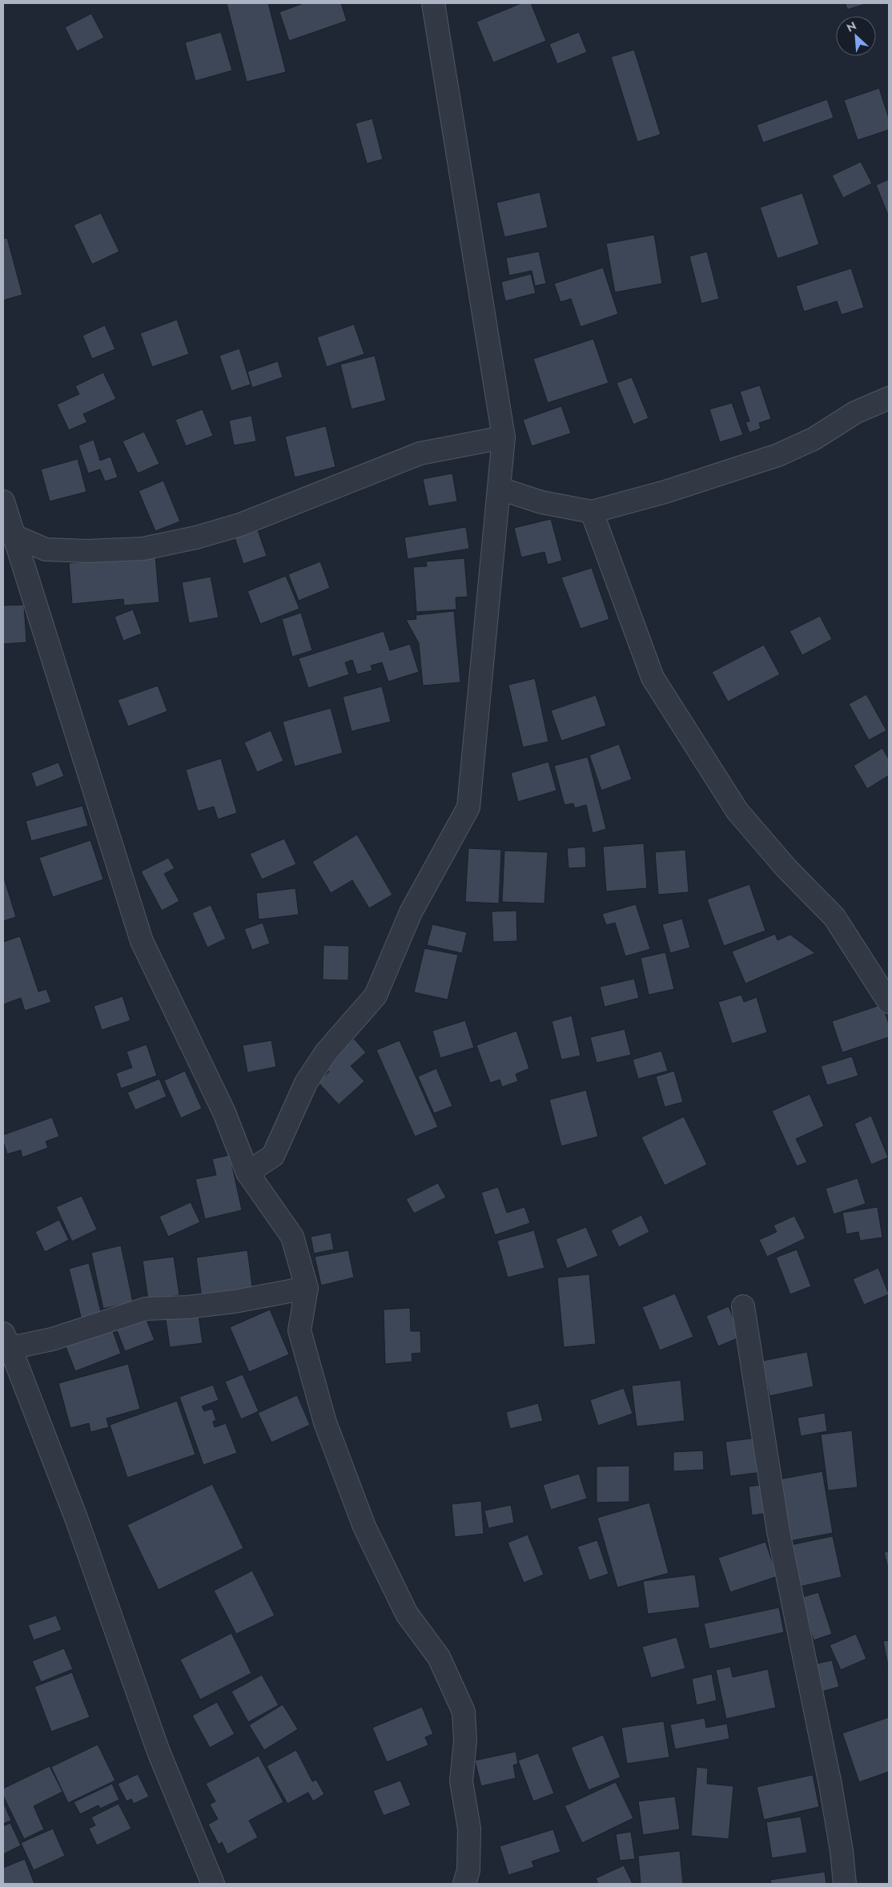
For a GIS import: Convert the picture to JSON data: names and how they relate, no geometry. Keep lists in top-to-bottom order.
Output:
{
  "north": "top left"
}
